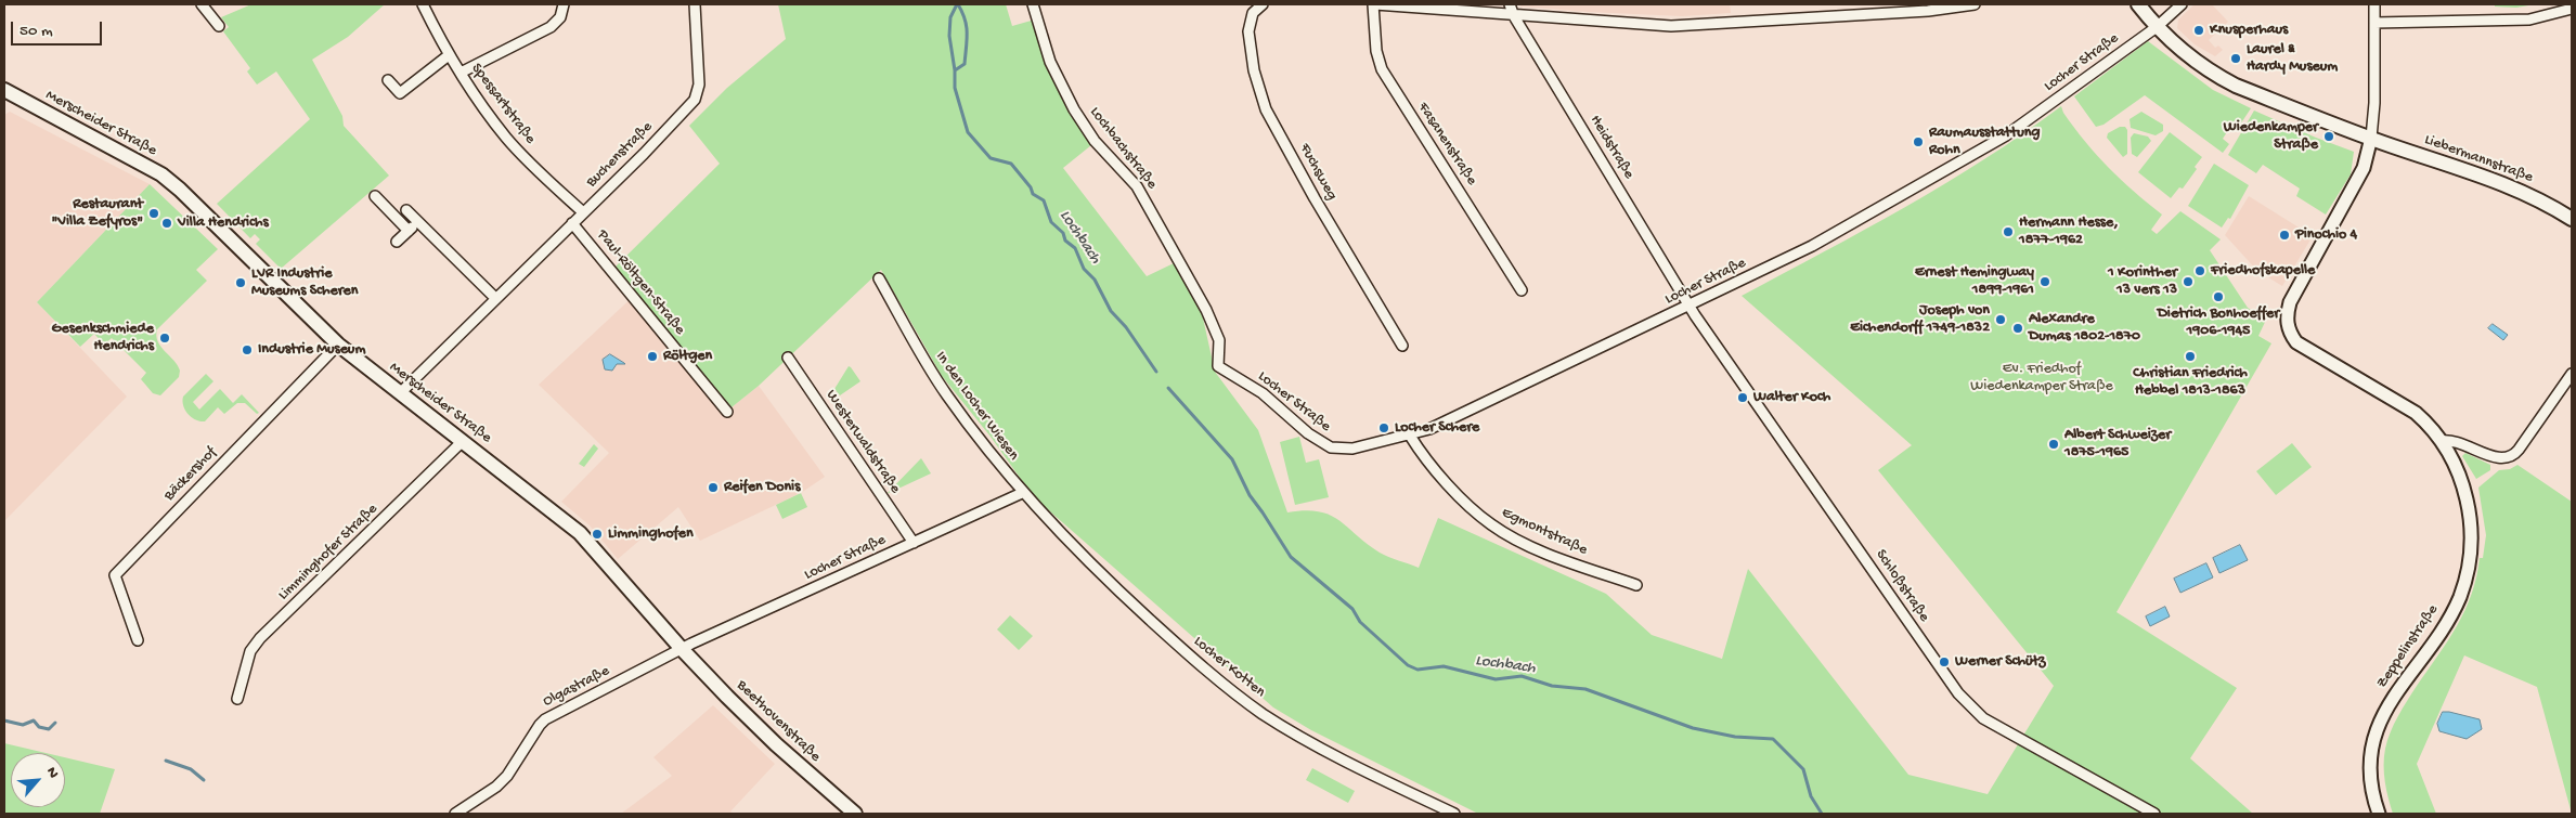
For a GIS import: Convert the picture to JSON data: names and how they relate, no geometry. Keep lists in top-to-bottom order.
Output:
{
  "streets": {
    "main road": ["Merscheider Straße", "Liebermannstraße", "Beethovenstraße"],
    "street": [
      "Locher Straße",
      "Spessartstraße",
      "Fasanenstraße",
      "Heidstraße",
      "Lochbachstraße",
      "Buchenstraße",
      "Fuchsweg",
      "Paul-Röltgen-Straße",
      "In den Locher Wiesen",
      "Westerwaldstraße",
      "Bäckershof",
      "Egmontstraße",
      "Limminghofer Straße",
      "Schloßstraße",
      "Zeppelinstraße",
      "Locher Kotten",
      "Olgastraße"
    ]
  },
  "crossings": [
    ["Locher Straße", "Merscheider Straße"],
    ["Locher Straße", "Heidstraße"],
    ["Locher Straße", "Lochbachstraße"],
    ["Locher Straße", "Liebermannstraße"],
    ["Locher Straße", "In den Locher Wiesen"],
    ["Locher Straße", "Westerwaldstraße"],
    ["Locher Straße", "Egmontstraße"],
    ["Locher Straße", "Schloßstraße"],
    ["Locher Straße", "Locher Kotten"],
    ["Locher Straße", "Olgastraße"],
    ["Locher Straße", "Beethovenstraße"],
    ["Spessartstraße", "Buchenstraße"],
    ["Merscheider Straße", "Buchenstraße"],
    ["Merscheider Straße", "Bäckershof"],
    ["Merscheider Straße", "Limminghofer Straße"],
    ["Merscheider Straße", "Olgastraße"],
    ["Merscheider Straße", "Beethovenstraße"],
    ["Heidstraße", "Schloßstraße"],
    ["Buchenstraße", "Paul-Röltgen-Straße"],
    ["Liebermannstraße", "Zeppelinstraße"],
    ["In den Locher Wiesen", "Locher Kotten"],
    ["Olgastraße", "Beethovenstraße"]
  ],
  "water": ["Lochbach"],
  "parks": ["Ev. Friedhof Wiedenkamper Straße"],
  "places": [
    "Knusperhaus",
    "Laurel & Hardy Museum",
    "Wiedenkamper Straße",
    "Raumausstattung Rohn",
    "Restaurant \"Villa Zefyros\"",
    "Villa Hendrichs",
    "Hermann Hesse, 1877-1962",
    "Pinochio 4",
    "Friedhofskapelle",
    "Ernest Hemingway 1899-1961",
    "1 Korinther 13 vers 13",
    "LVR Industrie Museums Scheren",
    "Dietrich Bonhoeffer 1906-1945",
    "Joseph von Eichendorff 1749-1832",
    "Alexandre Dumas 1802-1870",
    "Gesenkschmiede Hendrichs",
    "Industrie Museum",
    "Röltgen",
    "Christian Friedrich Hebbel 1813-1863",
    "Walter Koch",
    "Locher Schere",
    "Albert Schweizer 1875-1965",
    "Reifen Donis",
    "Limminghofen",
    "Werner Schütz"
  ],
  "scale_bar": "50 m",
  "north": "top right"
}
